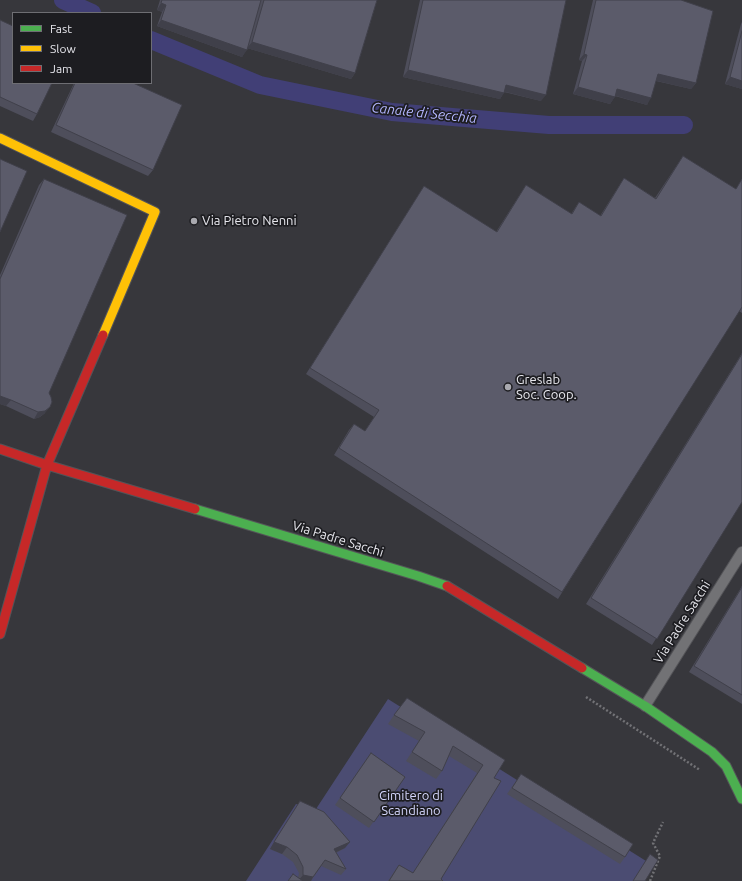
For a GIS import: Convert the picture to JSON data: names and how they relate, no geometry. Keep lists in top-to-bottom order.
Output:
{
  "streets": {
    "street": ["Via Padre Sacchi"]
  },
  "water": ["Canale di Secchia"],
  "parks": ["Cimitero di Scandiano"],
  "places": ["Via Pietro Nenni", "Greslab Soc. Coop."],
  "legend": ["Fast", "Slow", "Jam"]
}
